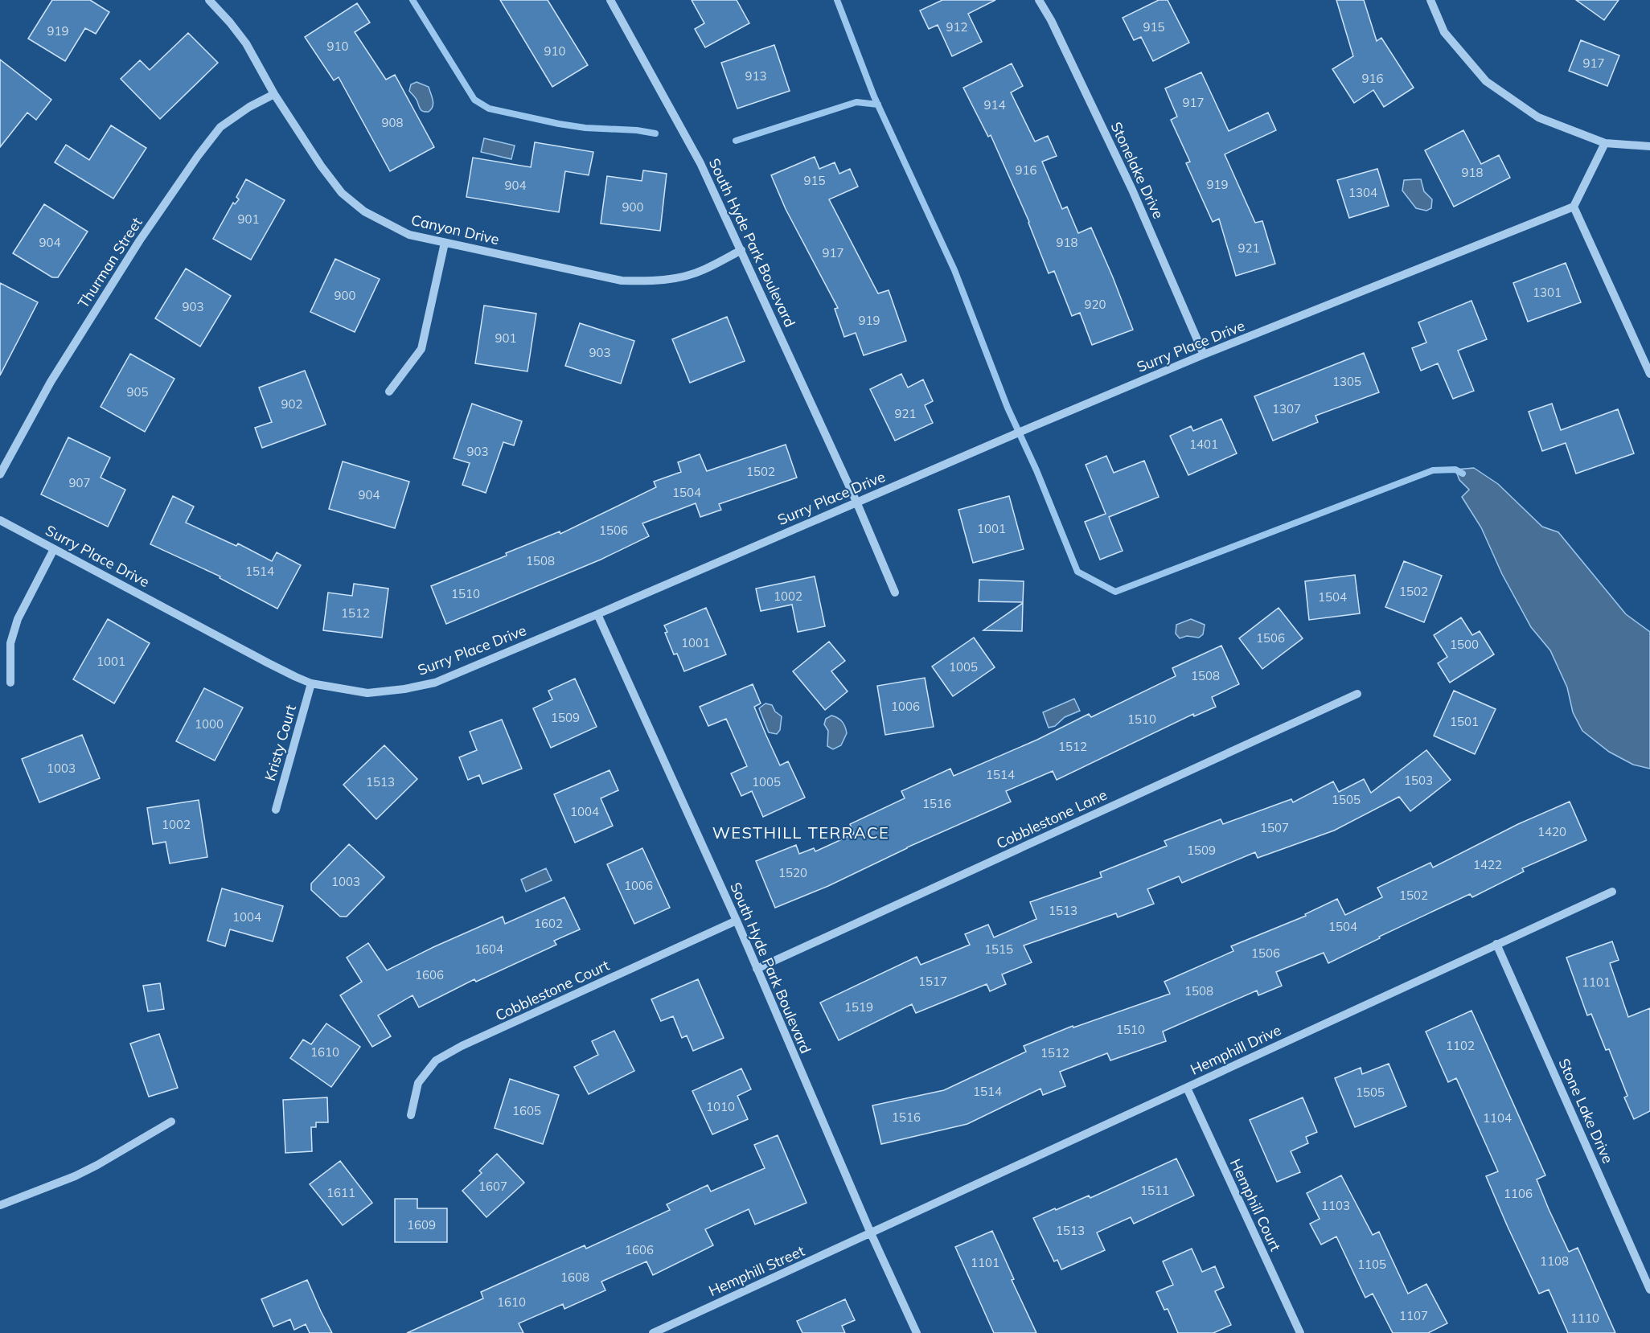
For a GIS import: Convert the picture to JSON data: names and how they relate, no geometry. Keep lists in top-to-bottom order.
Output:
{
  "streets": {
    "street": [
      "Stonelake Drive",
      "Canyon Drive",
      "South Hyde Park Boulevard",
      "Thurman Street",
      "Surry Place Drive",
      "Kristy Court",
      "Cobblestone Lane",
      "Cobblestone Court",
      "Hemphill Drive",
      "Stone Lake Drive",
      "Hemphill Court",
      "Hemphill Street"
    ]
  },
  "crossings": [
    ["Stonelake Drive", "Surry Place Drive"],
    ["Canyon Drive", "South Hyde Park Boulevard"],
    ["Canyon Drive", "Thurman Street"],
    ["South Hyde Park Boulevard", "Surry Place Drive"],
    ["South Hyde Park Boulevard", "Cobblestone Lane"],
    ["South Hyde Park Boulevard", "Cobblestone Court"],
    ["South Hyde Park Boulevard", "Hemphill Drive"],
    ["South Hyde Park Boulevard", "Hemphill Street"],
    ["Surry Place Drive", "Kristy Court"],
    ["Hemphill Drive", "Stone Lake Drive"],
    ["Hemphill Drive", "Hemphill Court"],
    ["Hemphill Drive", "Hemphill Street"]
  ],
  "districts": ["WESTHILL TERRACE"],
  "house_numbers": [
    "912",
    "915",
    "919",
    "910",
    "910",
    "917",
    "913",
    "916",
    "917",
    "914",
    "908",
    "916",
    "918",
    "915",
    "919",
    "904",
    "1304",
    "900",
    "901",
    "904",
    "918",
    "921",
    "917",
    "1301",
    "900",
    "920",
    "903",
    "919",
    "901",
    "903",
    "1305",
    "905",
    "902",
    "1307",
    "921",
    "1401",
    "903",
    "1502",
    "907",
    "1504",
    "904",
    "1001",
    "1506",
    "1508",
    "1514",
    "1502",
    "1510",
    "1002",
    "1504",
    "1512",
    "1506",
    "1001",
    "1500",
    "1001",
    "1005",
    "1508",
    "1006",
    "1509",
    "1510",
    "1501",
    "1000",
    "1512",
    "1003",
    "1514",
    "1503",
    "1513",
    "1005",
    "1505",
    "1516",
    "1004",
    "1002",
    "1507",
    "1420",
    "1509",
    "1422",
    "1520",
    "1003",
    "1006",
    "1502",
    "1513",
    "1004",
    "1602",
    "1504",
    "1604",
    "1515",
    "1506",
    "1606",
    "1517",
    "1101",
    "1508",
    "1519",
    "1510",
    "1102",
    "1610",
    "1512",
    "1514",
    "1505",
    "1010",
    "1605",
    "1516",
    "1104",
    "1607",
    "1511",
    "1611",
    "1106",
    "1103",
    "1609",
    "1513",
    "1606",
    "1108",
    "1101",
    "1105",
    "1608",
    "1610",
    "1107",
    "1110"
  ]
}
